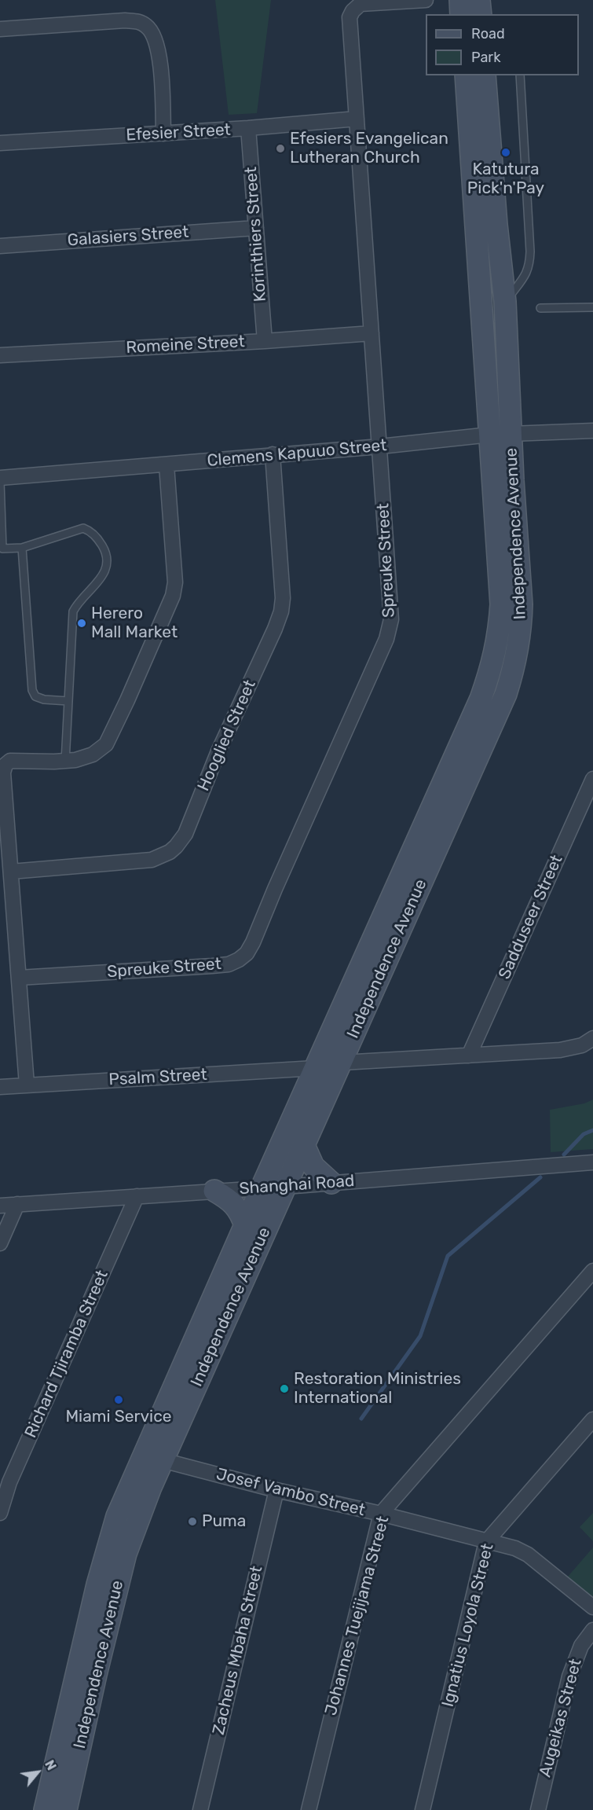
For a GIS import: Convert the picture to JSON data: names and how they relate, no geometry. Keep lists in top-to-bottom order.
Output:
{
  "streets": {
    "main road": ["Independence Avenue"],
    "street": [
      "Efesier Street",
      "Korinthiers Street",
      "Galasiers Street",
      "Romeine Street",
      "Clemens Kapuuo Street",
      "Spreuke Street",
      "Hooglied Street",
      "Sadduseer Street",
      "Psalm Street",
      "Shanghai Road",
      "Richard Tjiramba Street",
      "Josef Vambo Street",
      "Johannes Tuejijama Street",
      "Ignatius Loyola Street",
      "Zacheus Mbaha Street",
      "Augeikas Street"
    ]
  },
  "crossings": [
    ["Efesier Street", "Korinthiers Street"],
    ["Efesier Street", "Spreuke Street"],
    ["Korinthiers Street", "Galasiers Street"],
    ["Korinthiers Street", "Romeine Street"],
    ["Romeine Street", "Spreuke Street"],
    ["Clemens Kapuuo Street", "Independence Avenue"],
    ["Clemens Kapuuo Street", "Spreuke Street"],
    ["Clemens Kapuuo Street", "Hooglied Street"],
    ["Independence Avenue", "Psalm Street"],
    ["Independence Avenue", "Shanghai Road"],
    ["Independence Avenue", "Josef Vambo Street"],
    ["Shanghai Road", "Richard Tjiramba Street"],
    ["Josef Vambo Street", "Johannes Tuejijama Street"],
    ["Josef Vambo Street", "Ignatius Loyola Street"],
    ["Josef Vambo Street", "Zacheus Mbaha Street"]
  ],
  "places": [
    "Efesiers Evangelican Lutheran Church",
    "Katutura Pick'n'Pay",
    "Herero Mall Market",
    "Restoration Ministries International",
    "Miami Service",
    "Puma"
  ],
  "legend": ["Road", "Park"],
  "north": "top right"
}
